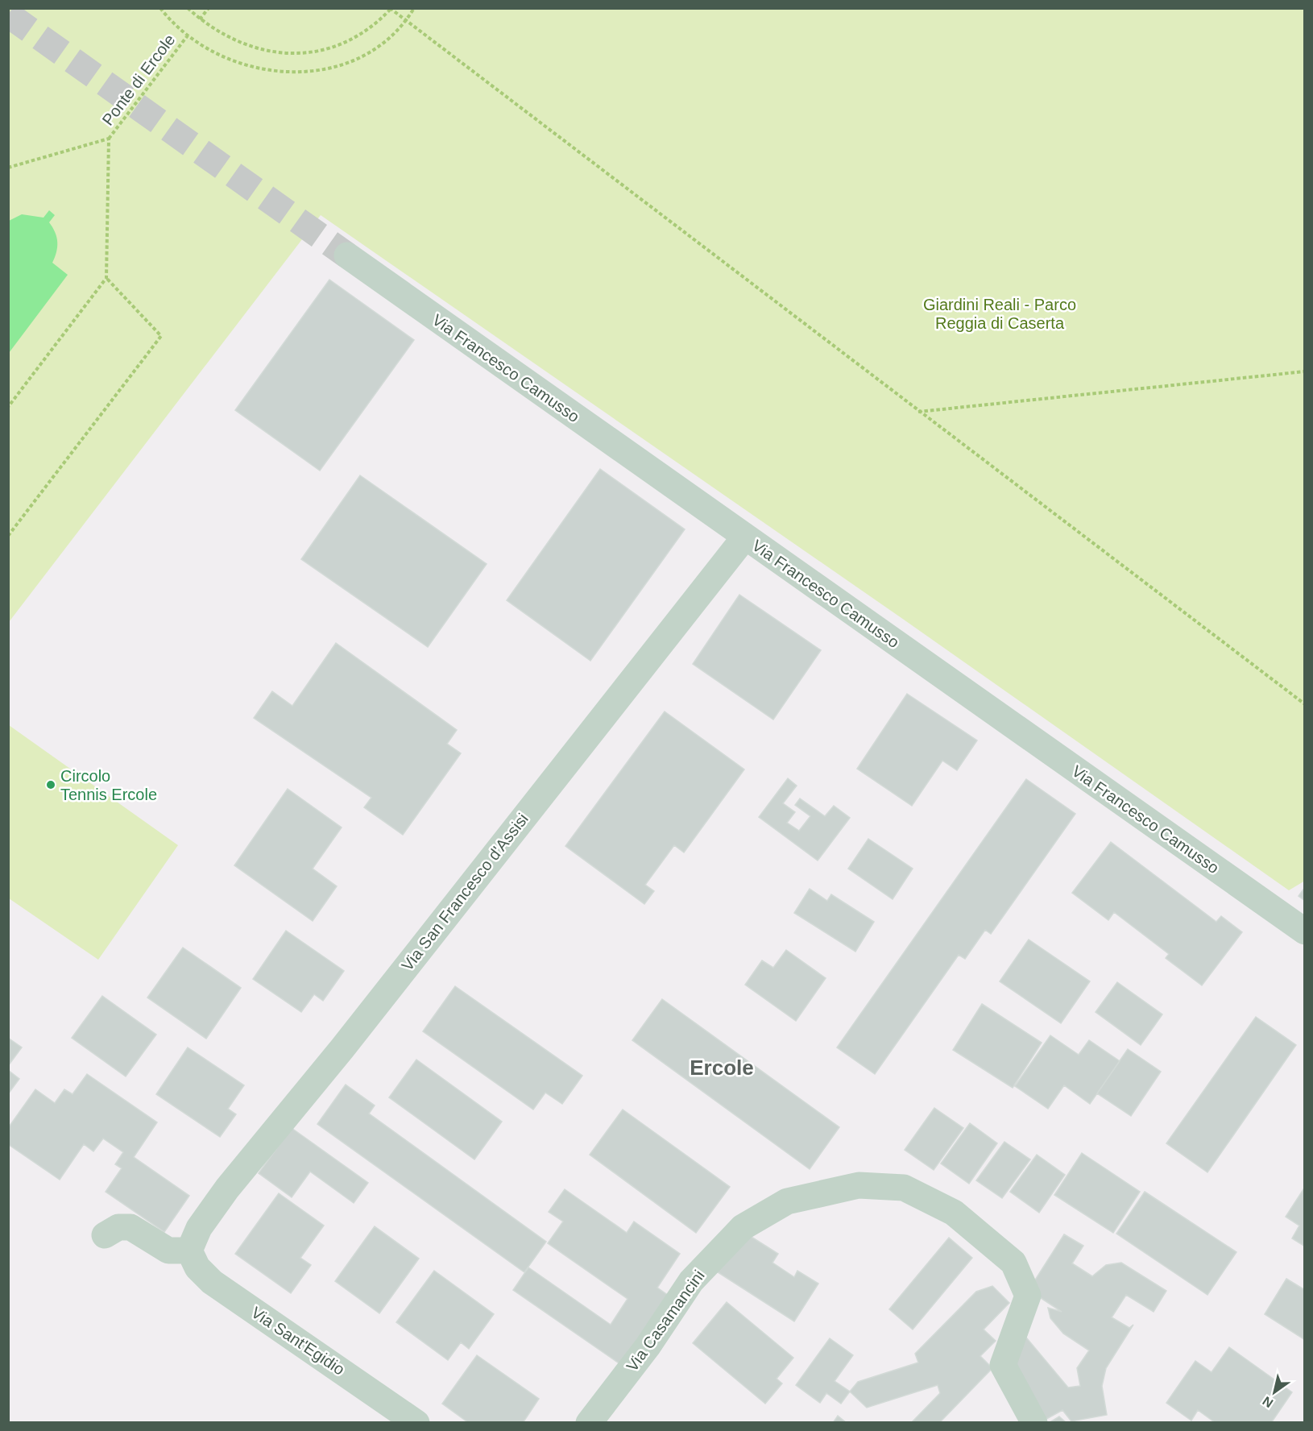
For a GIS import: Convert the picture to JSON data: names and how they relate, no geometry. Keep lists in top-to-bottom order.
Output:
{
  "streets": {
    "street": [
      "Via Francesco Camusso",
      "Via San Francesco d'Assisi",
      "Via Casamancini",
      "Via Sant'Egidio"
    ],
    "path": ["Ponte di Ercole"]
  },
  "crossings": [
    ["Via Francesco Camusso", "Via San Francesco d'Assisi"],
    ["Via San Francesco d'Assisi", "Via Sant'Egidio"]
  ],
  "districts": ["Ercole"],
  "parks": ["Giardini Reali - Parco Reggia di Caserta"],
  "places": ["Circolo Tennis Ercole"],
  "north": "bottom left"
}
